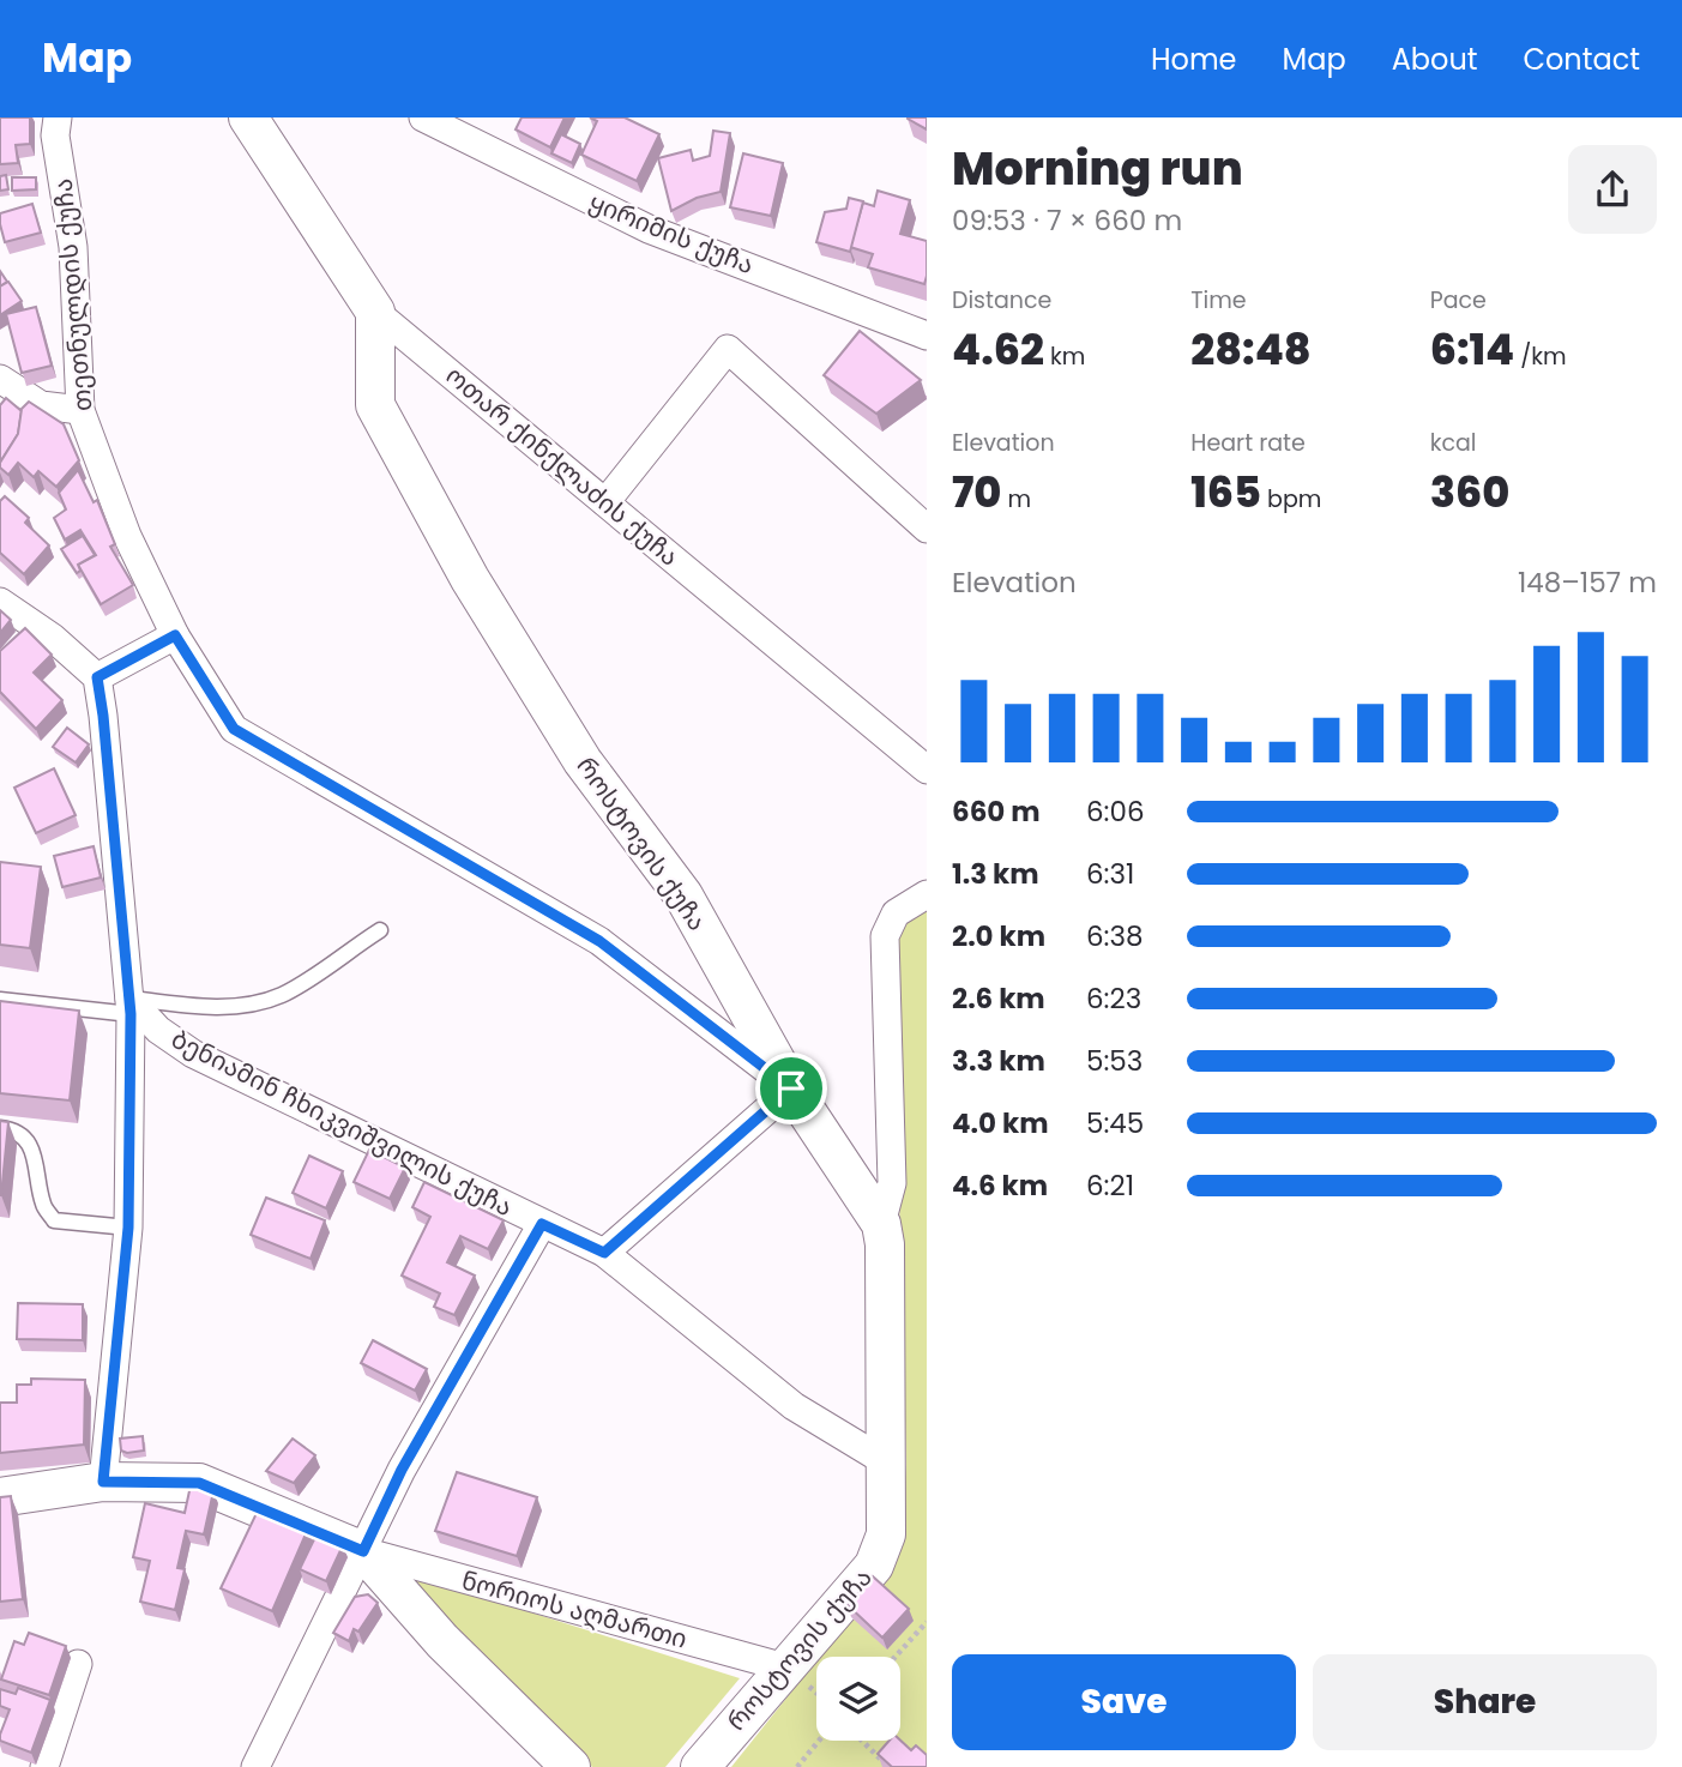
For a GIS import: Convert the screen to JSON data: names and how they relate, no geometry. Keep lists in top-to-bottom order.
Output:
{
  "streets": {
    "street": [
      "ყირიმის ქუჩა",
      "თეთნულდის ქუჩა",
      "ოთარ ქინქლაძის ქუჩა",
      "როსტოვის ქუჩა",
      "ბენიამინ ჩხიკვიშვილის ქუჩა",
      "ნორიოს აღმართი"
    ]
  },
  "crossings": [
    ["თეთნულდის ქუჩა", "როსტოვის ქუჩა"],
    ["ოთარ ქინქლაძის ქუჩა", "როსტოვის ქუჩა"],
    ["როსტოვის ქუჩა", "ბენიამინ ჩხიკვიშვილის ქუჩა"],
    ["როსტოვის ქუჩა", "ნორიოს აღმართი"]
  ],
  "page": {
    "header": "Map",
    "nav": [
      "Home",
      "Map",
      "About",
      "Contact"
    ],
    "heading": ["Morning run", "09:53 · 7 × 660 m"],
    "stats": [
      ["Distance", "4.62 km"],
      ["Time", "28:48"],
      ["Pace", "6:14 /km"],
      ["Elevation", "70 m"],
      ["Heart rate", "165 bpm"],
      ["kcal", "360"]
    ],
    "chart": ["Elevation", "148–157 m"],
    "list": [
      {
        "name": "660 m",
        "note": "6:06"
      },
      {
        "name": "1.3 km",
        "note": "6:31"
      },
      {
        "name": "2.0 km",
        "note": "6:38"
      },
      {
        "name": "2.6 km",
        "note": "6:23"
      },
      {
        "name": "3.3 km",
        "note": "5:53"
      },
      {
        "name": "4.0 km",
        "note": "5:45"
      },
      {
        "name": "4.6 km",
        "note": "6:21"
      }
    ],
    "buttons": ["Save", "Share"]
  }
}
